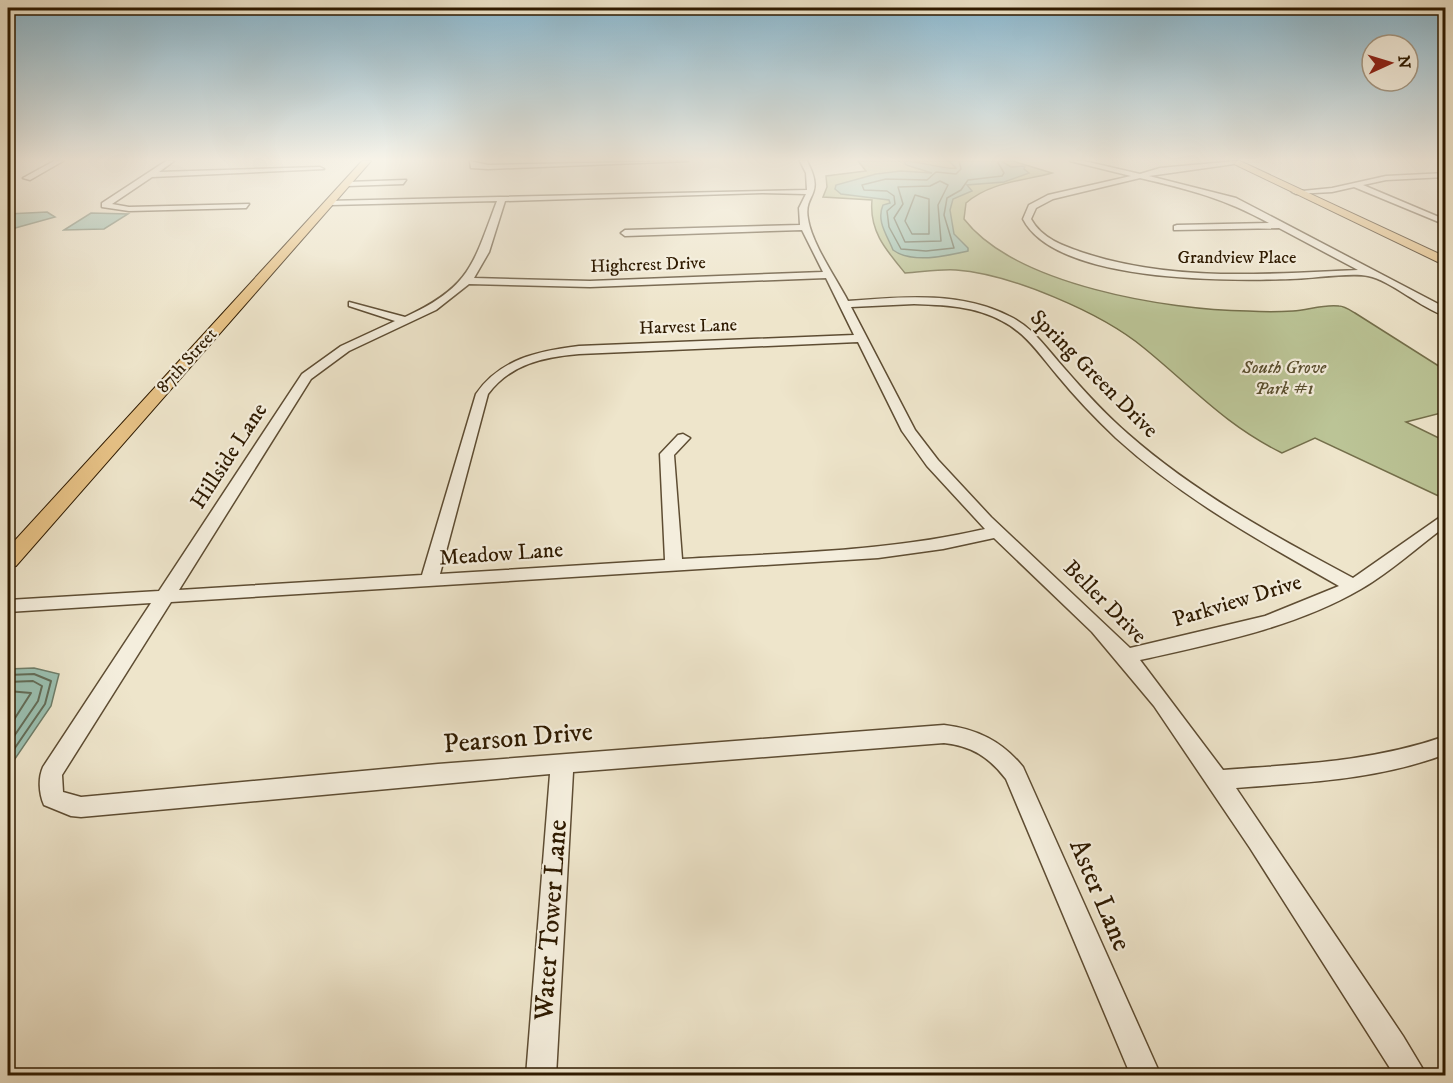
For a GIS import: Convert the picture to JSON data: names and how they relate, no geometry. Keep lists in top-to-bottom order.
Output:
{
  "streets": {
    "main road": ["87th Street"],
    "street": [
      "Grandview Place",
      "Highcrest Drive",
      "Harvest Lane",
      "Spring Green Drive",
      "Hillside Lane",
      "Meadow Lane",
      "Parkview Drive",
      "Beller Drive",
      "Pearson Drive",
      "Aster Lane",
      "Water Tower Lane"
    ]
  },
  "crossings": [
    ["Highcrest Drive", "Hillside Lane"],
    ["Highcrest Drive", "Beller Drive"],
    ["Harvest Lane", "Meadow Lane"],
    ["Harvest Lane", "Beller Drive"],
    ["Spring Green Drive", "Parkview Drive"],
    ["Spring Green Drive", "Beller Drive"],
    ["Hillside Lane", "Meadow Lane"],
    ["Hillside Lane", "Pearson Drive"],
    ["Meadow Lane", "Beller Drive"],
    ["Parkview Drive", "Beller Drive"],
    ["Pearson Drive", "Aster Lane"],
    ["Pearson Drive", "Water Tower Lane"]
  ],
  "parks": ["South Grove Park #1"],
  "north": "right"
}
